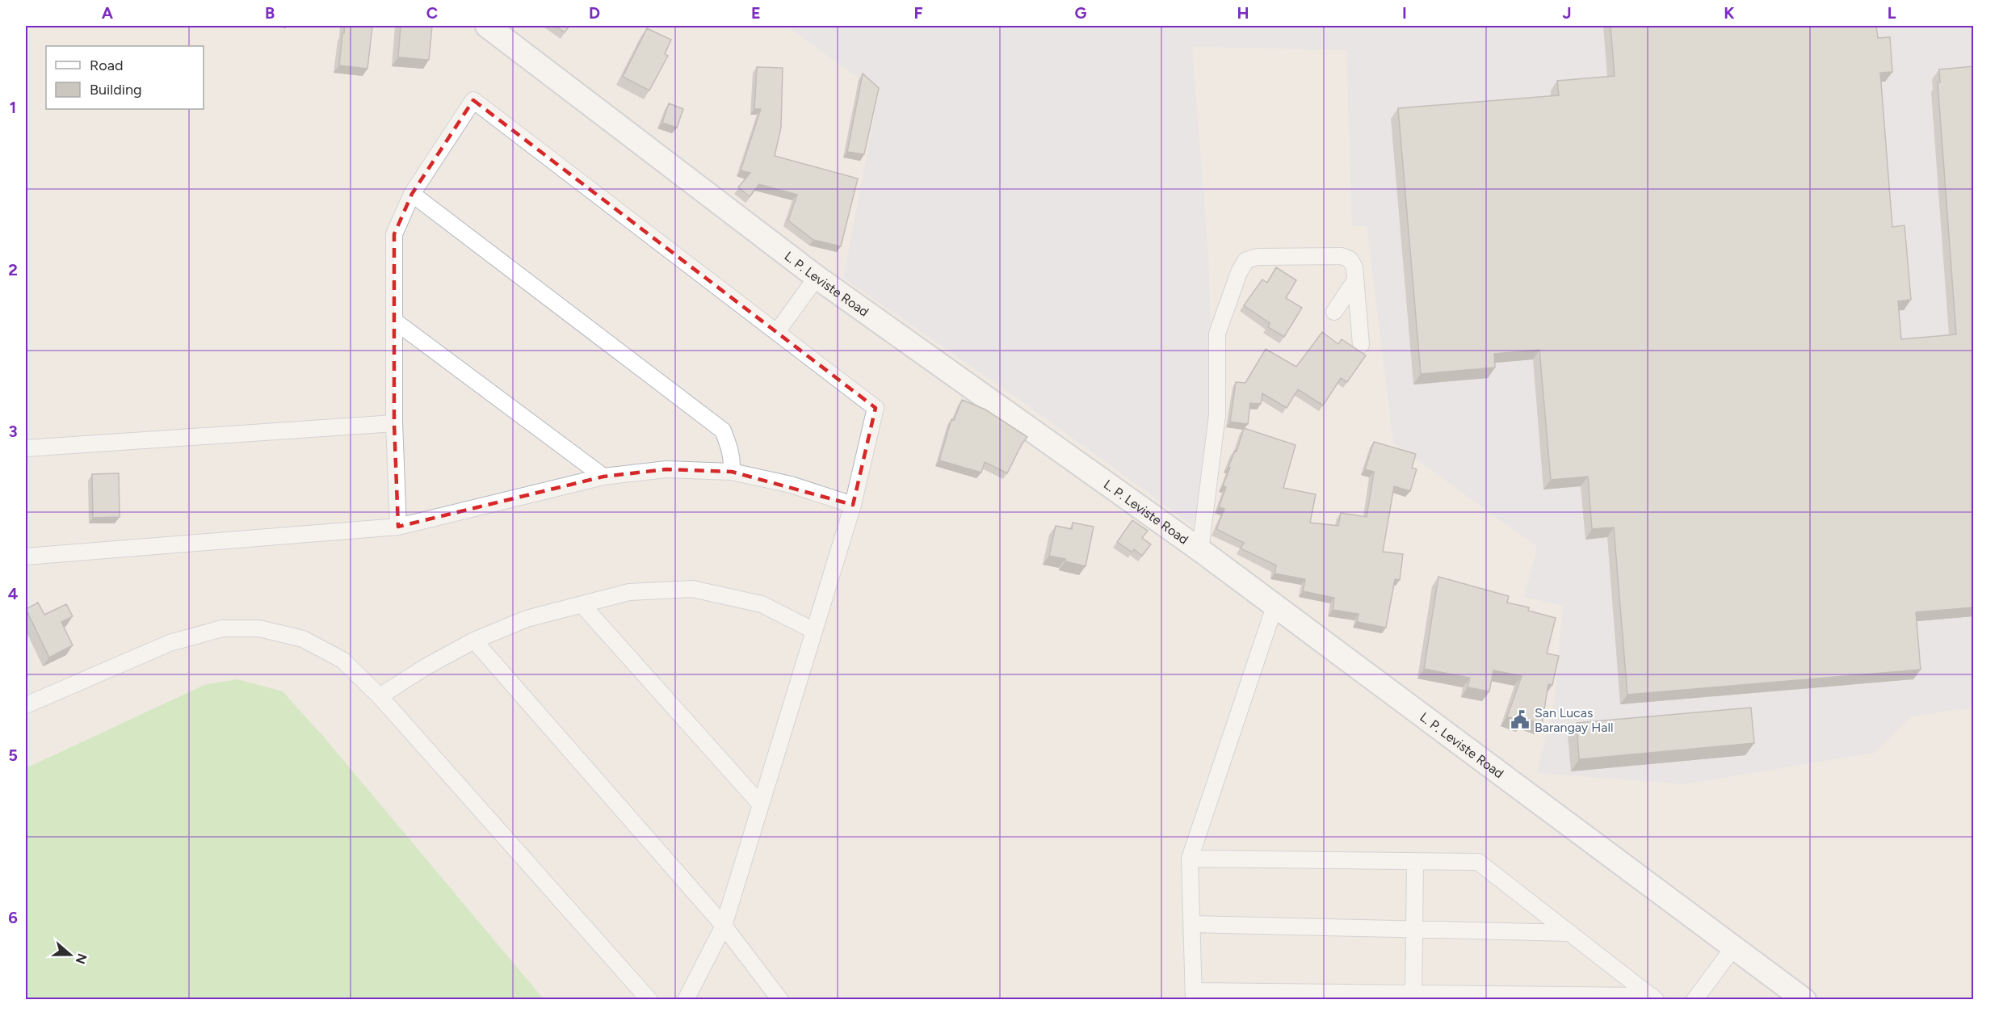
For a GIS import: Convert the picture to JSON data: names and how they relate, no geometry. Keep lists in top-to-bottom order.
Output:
{
  "streets": {
    "main road": ["L. P. Leviste Road"]
  },
  "places": {
    "public building": ["San Lucas Barangay Hall"]
  },
  "legend": ["Road", "Building"],
  "north": "right",
  "grid": {
    "columns": [
      "A",
      "B",
      "C",
      "D",
      "E",
      "F",
      "G",
      "H",
      "I",
      "J",
      "K",
      "L"
    ],
    "rows": [
      "1",
      "2",
      "3",
      "4",
      "5",
      "6"
    ]
  }
}
